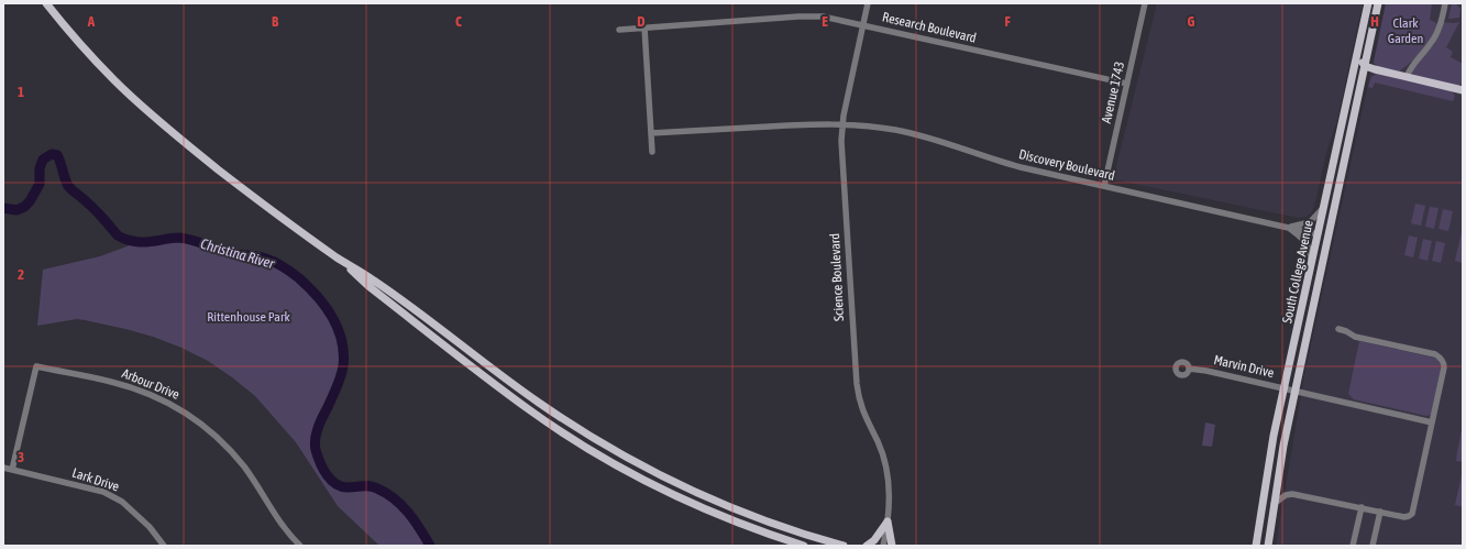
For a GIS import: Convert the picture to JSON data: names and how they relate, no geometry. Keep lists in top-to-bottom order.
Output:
{
  "streets": {
    "main road": ["South College Avenue"],
    "street": [
      "Research Boulevard",
      "Avenue 1743",
      "Discovery Boulevard",
      "Science Boulevard",
      "Marvin Drive",
      "Arbour Drive",
      "Lark Drive"
    ]
  },
  "crossings": [
    ["Research Boulevard", "Avenue 1743"],
    ["Research Boulevard", "Science Boulevard"],
    ["Avenue 1743", "Discovery Boulevard"],
    ["Discovery Boulevard", "South College Avenue"],
    ["Discovery Boulevard", "Science Boulevard"],
    ["South College Avenue", "Marvin Drive"],
    ["Arbour Drive", "Lark Drive"]
  ],
  "water": ["Christina River"],
  "parks": ["Clark Garden", "Rittenhouse Park"],
  "grid": {
    "columns": [
      "A",
      "B",
      "C",
      "D",
      "E",
      "F",
      "G",
      "H"
    ],
    "rows": ["1", "2", "3"]
  }
}
